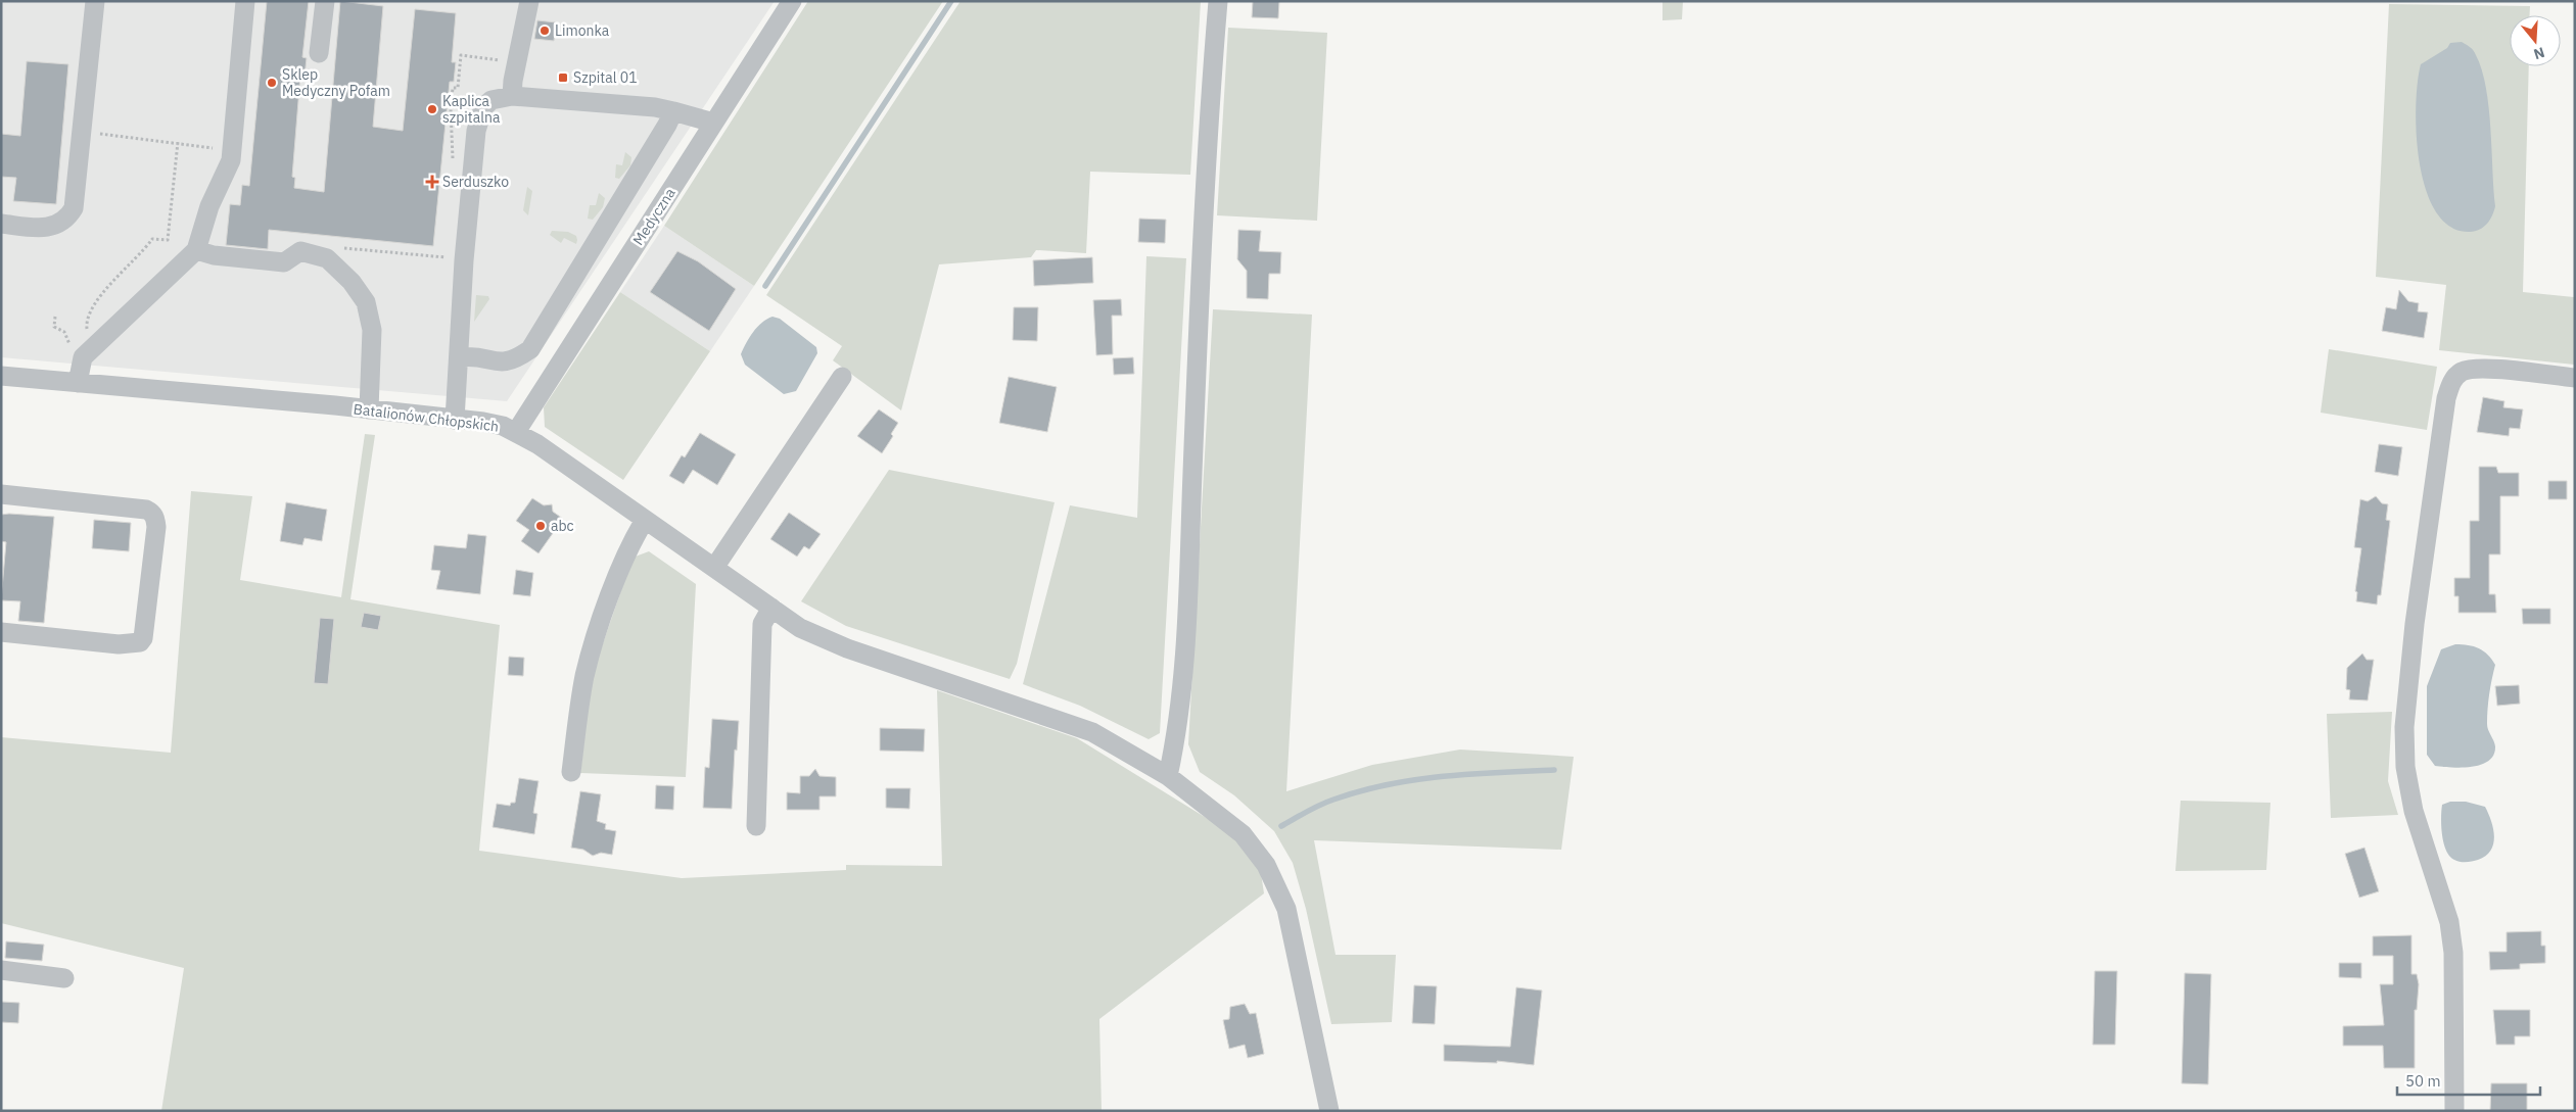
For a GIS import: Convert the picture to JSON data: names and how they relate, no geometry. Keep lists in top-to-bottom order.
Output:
{
  "streets": {
    "street": ["Medyczna", "Batalionów Chłopskich"]
  },
  "crossings": [
    ["Medyczna", "Batalionów Chłopskich"]
  ],
  "places": {
    "other": [
      "Limonka",
      "Sklep Medyczny Pofam",
      "Kaplica szpitalna",
      "abc"
    ],
    "transit": ["Szpital 01"],
    "health": ["Serduszko"]
  },
  "scale_bar": "50 m",
  "north": "bottom"
}
